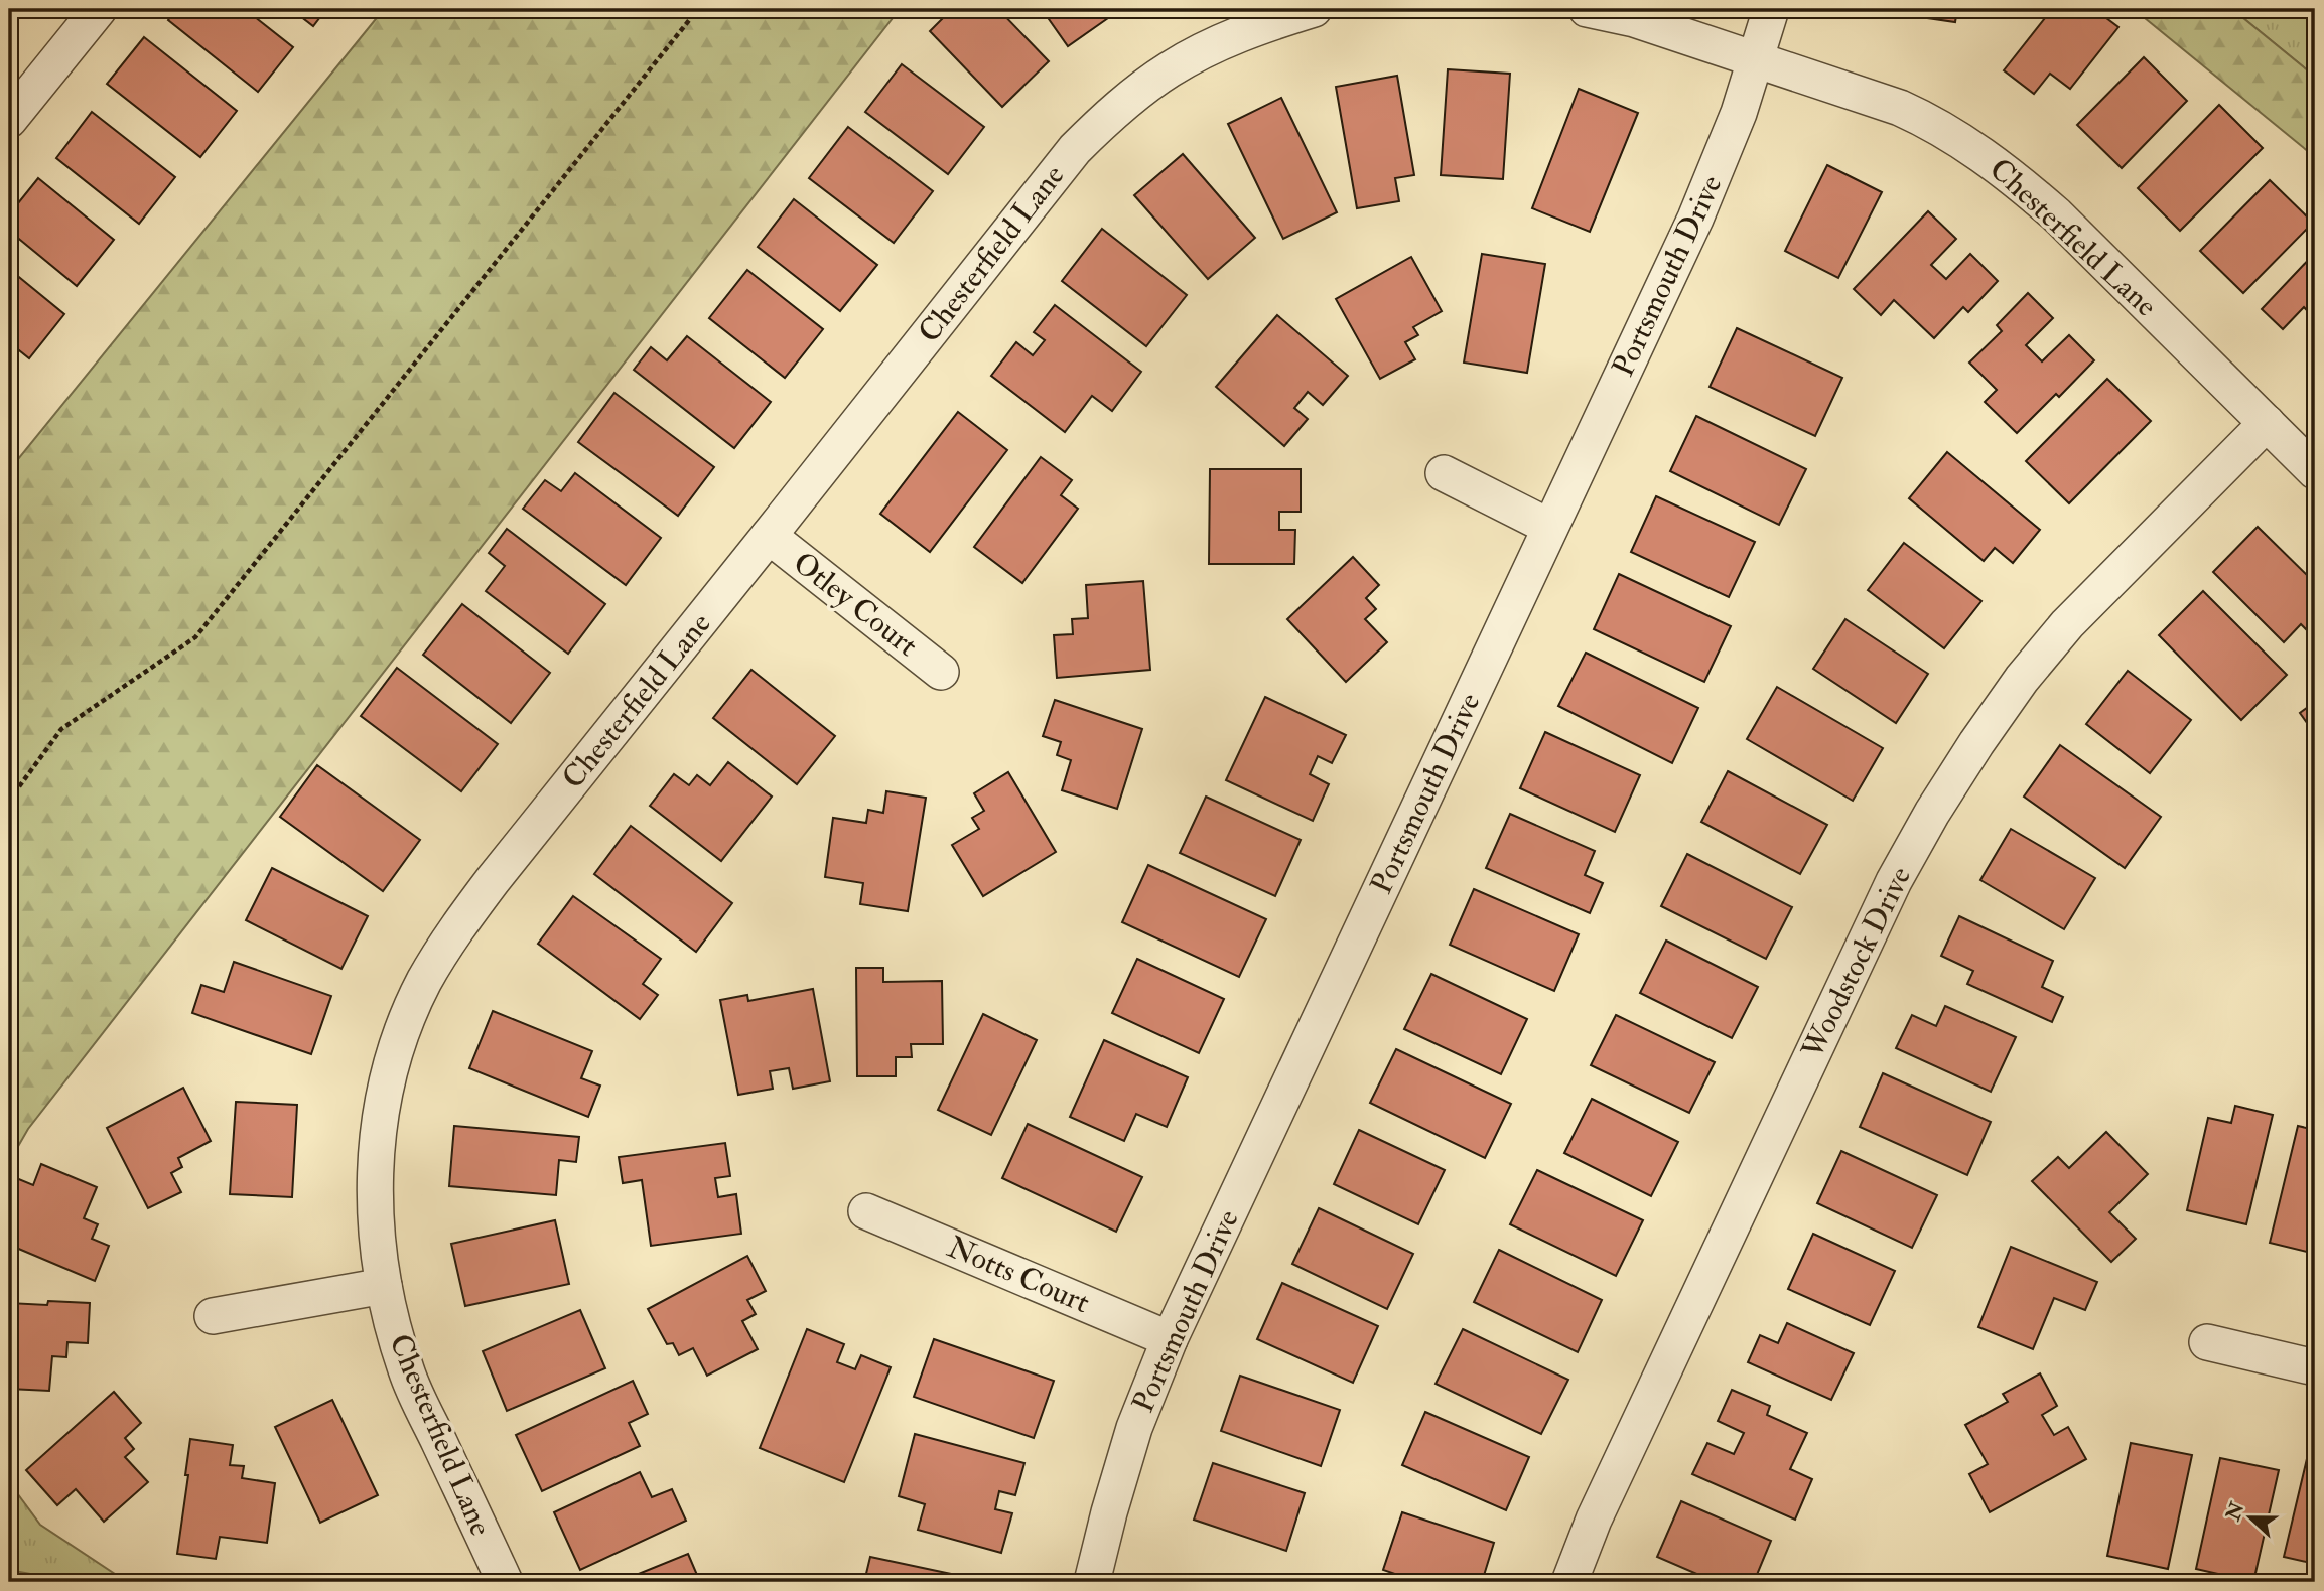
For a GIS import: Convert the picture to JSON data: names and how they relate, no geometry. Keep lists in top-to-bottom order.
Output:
{
  "streets": {
    "street": [
      "Chesterfield Lane",
      "Portsmouth Drive",
      "Otley Court",
      "Woodstock Drive",
      "Notts Court"
    ]
  },
  "crossings": [
    ["Chesterfield Lane", "Portsmouth Drive"],
    ["Chesterfield Lane", "Otley Court"],
    ["Chesterfield Lane", "Woodstock Drive"],
    ["Portsmouth Drive", "Notts Court"]
  ],
  "north": "left"
}
